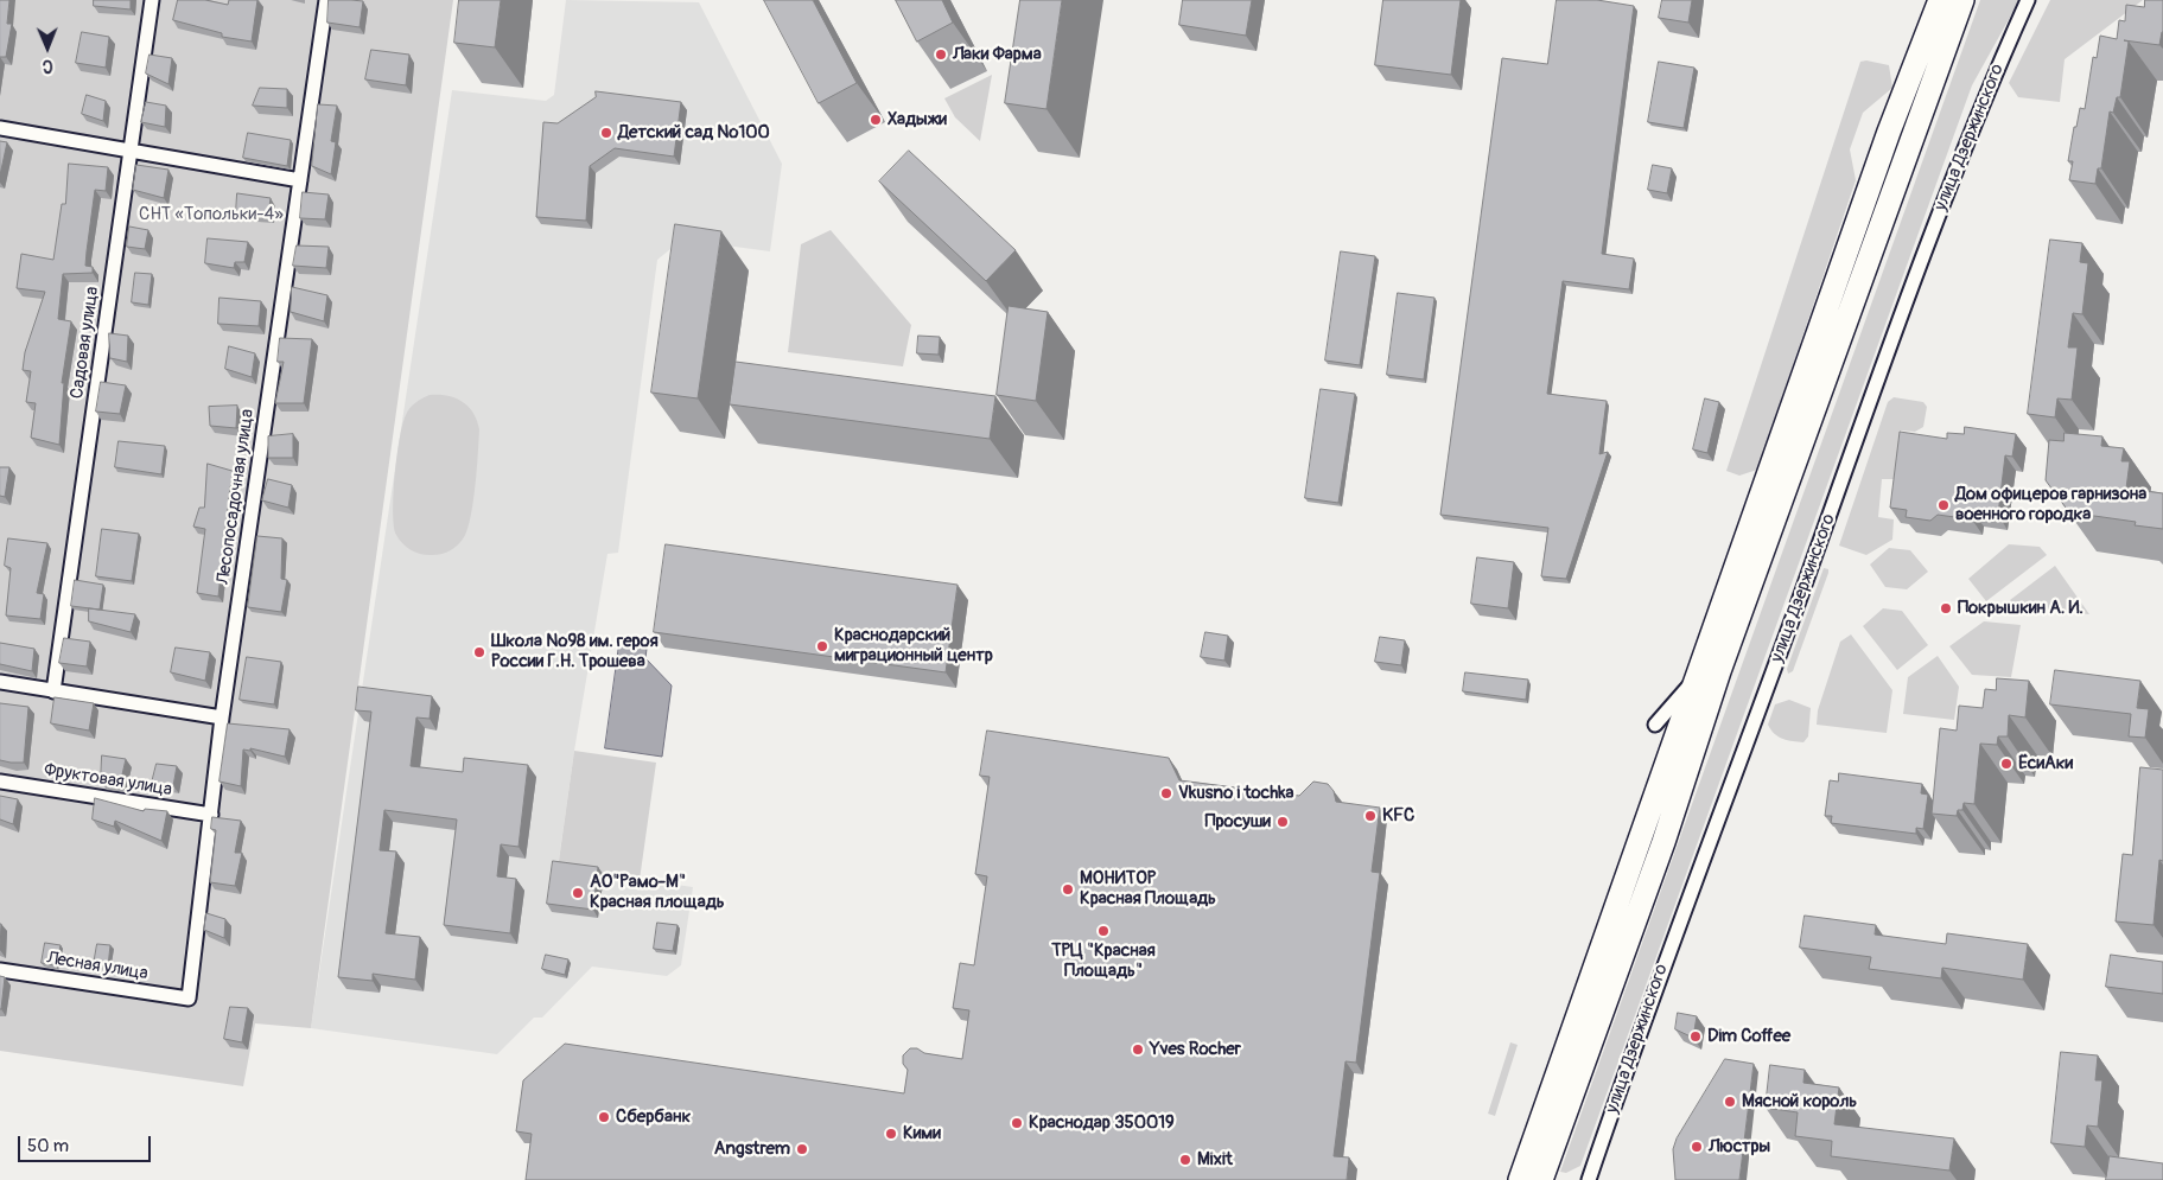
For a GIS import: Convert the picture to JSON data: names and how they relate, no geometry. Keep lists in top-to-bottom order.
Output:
{
  "streets": {
    "street": [
      "улица Дзержинского",
      "Садовая улица",
      "Лесопосадочная улица",
      "Фруктовая улица",
      "Лесная улица"
    ]
  },
  "crossings": [
    ["Лесопосадочная улица", "Фруктовая улица"],
    ["Лесопосадочная улица", "Лесная улица"]
  ],
  "parks": ["СНТ «Топольки-4»"],
  "places": [
    "Лаки Фарма",
    "Хадыжи",
    "Детский сад №100",
    "Дом офицеров гарнизона военного городка",
    "Покрышкин А. И.",
    "Краснодарский миграционный центр",
    "Школа №98 им. героя России Г.Н. Трошева",
    "ЁсиАки",
    "Vkusno i tochka",
    "KFC",
    "Просуши",
    "МОНИТОР Красная Площадь",
    "АО\"Рамо-М\" Красная площадь",
    "ТРЦ \"Красная Площадь\"",
    "Dim Coffee",
    "Yves Rocher",
    "Мясной король",
    "Сбербанк",
    "Краснодар 350019",
    "Кими",
    "Люстры",
    "Angstrem",
    "Mixit"
  ],
  "scale_bar": "50 m",
  "north": "bottom"
}
